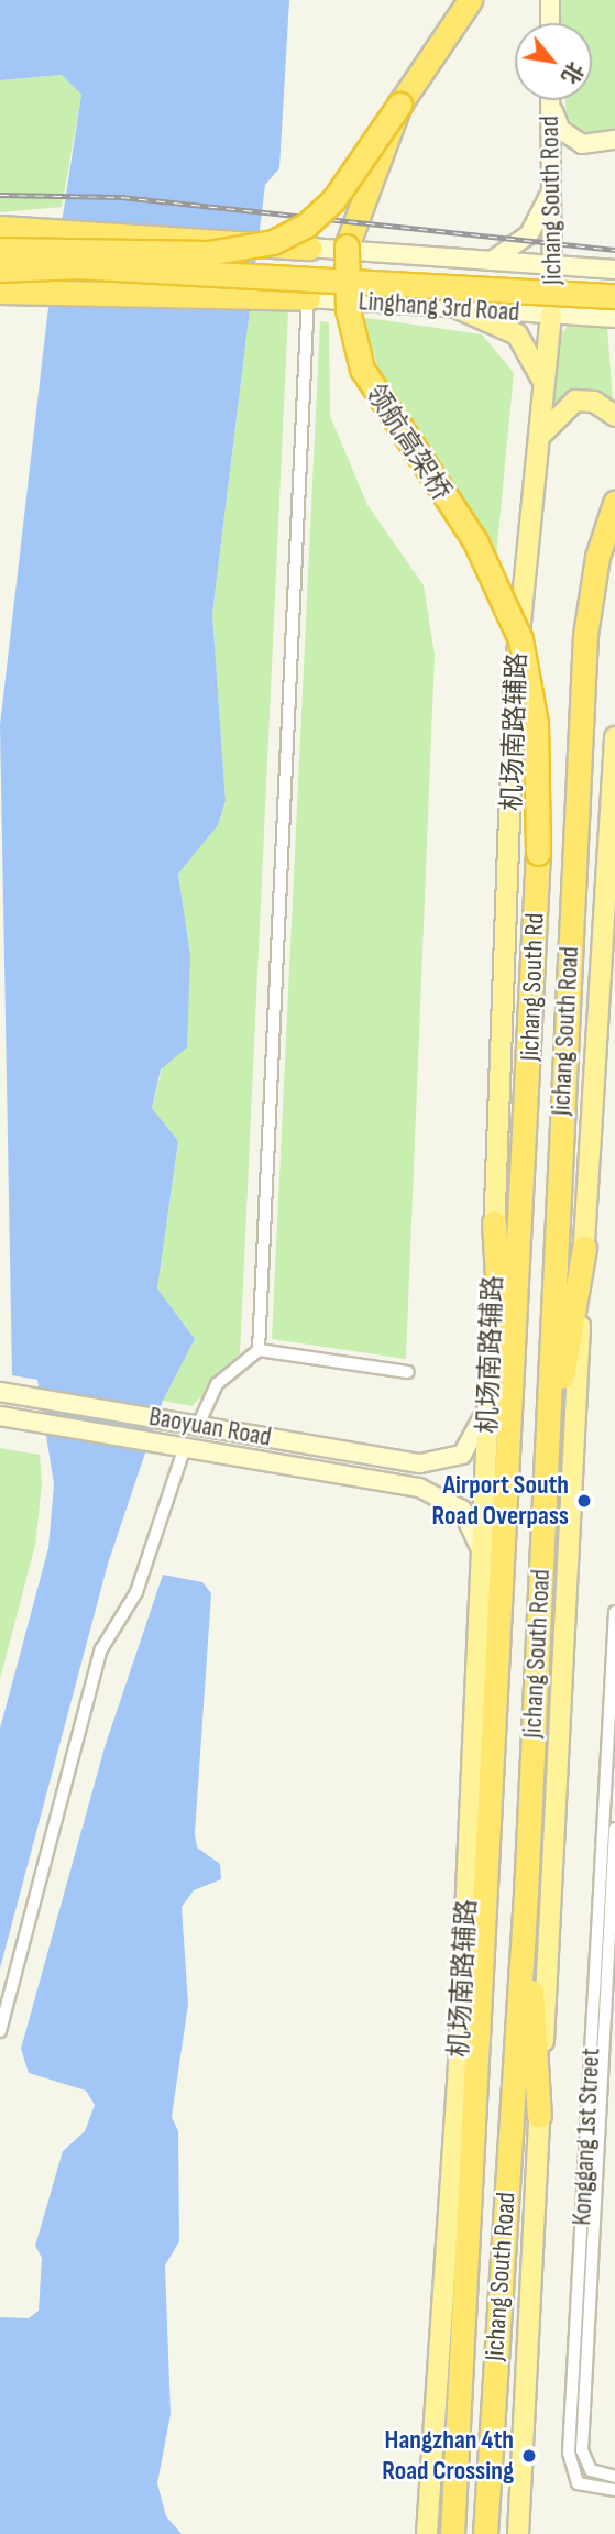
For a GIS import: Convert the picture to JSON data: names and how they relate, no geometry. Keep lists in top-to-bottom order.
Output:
{
  "streets": {
    "highway": ["Jichang South Road", "领航高架桥", "Jichang South Rd"],
    "main road": ["Linghang 3rd Road", "机场南路辅路", "Baoyuan Road"],
    "street": ["Konggang 1st Street"]
  },
  "crossings": [
    ["Jichang South Road", "Linghang 3rd Road"],
    ["Jichang South Road", "机场南路辅路"],
    ["Jichang South Road", "Jichang South Rd"],
    ["Linghang 3rd Road", "机场南路辅路"],
    ["领航高架桥", "Jichang South Rd"],
    ["机场南路辅路", "Baoyuan Road"]
  ],
  "places": ["Airport South Road Overpass", "Hangzhan 4th Road Crossing"],
  "north": "bottom right"
}
